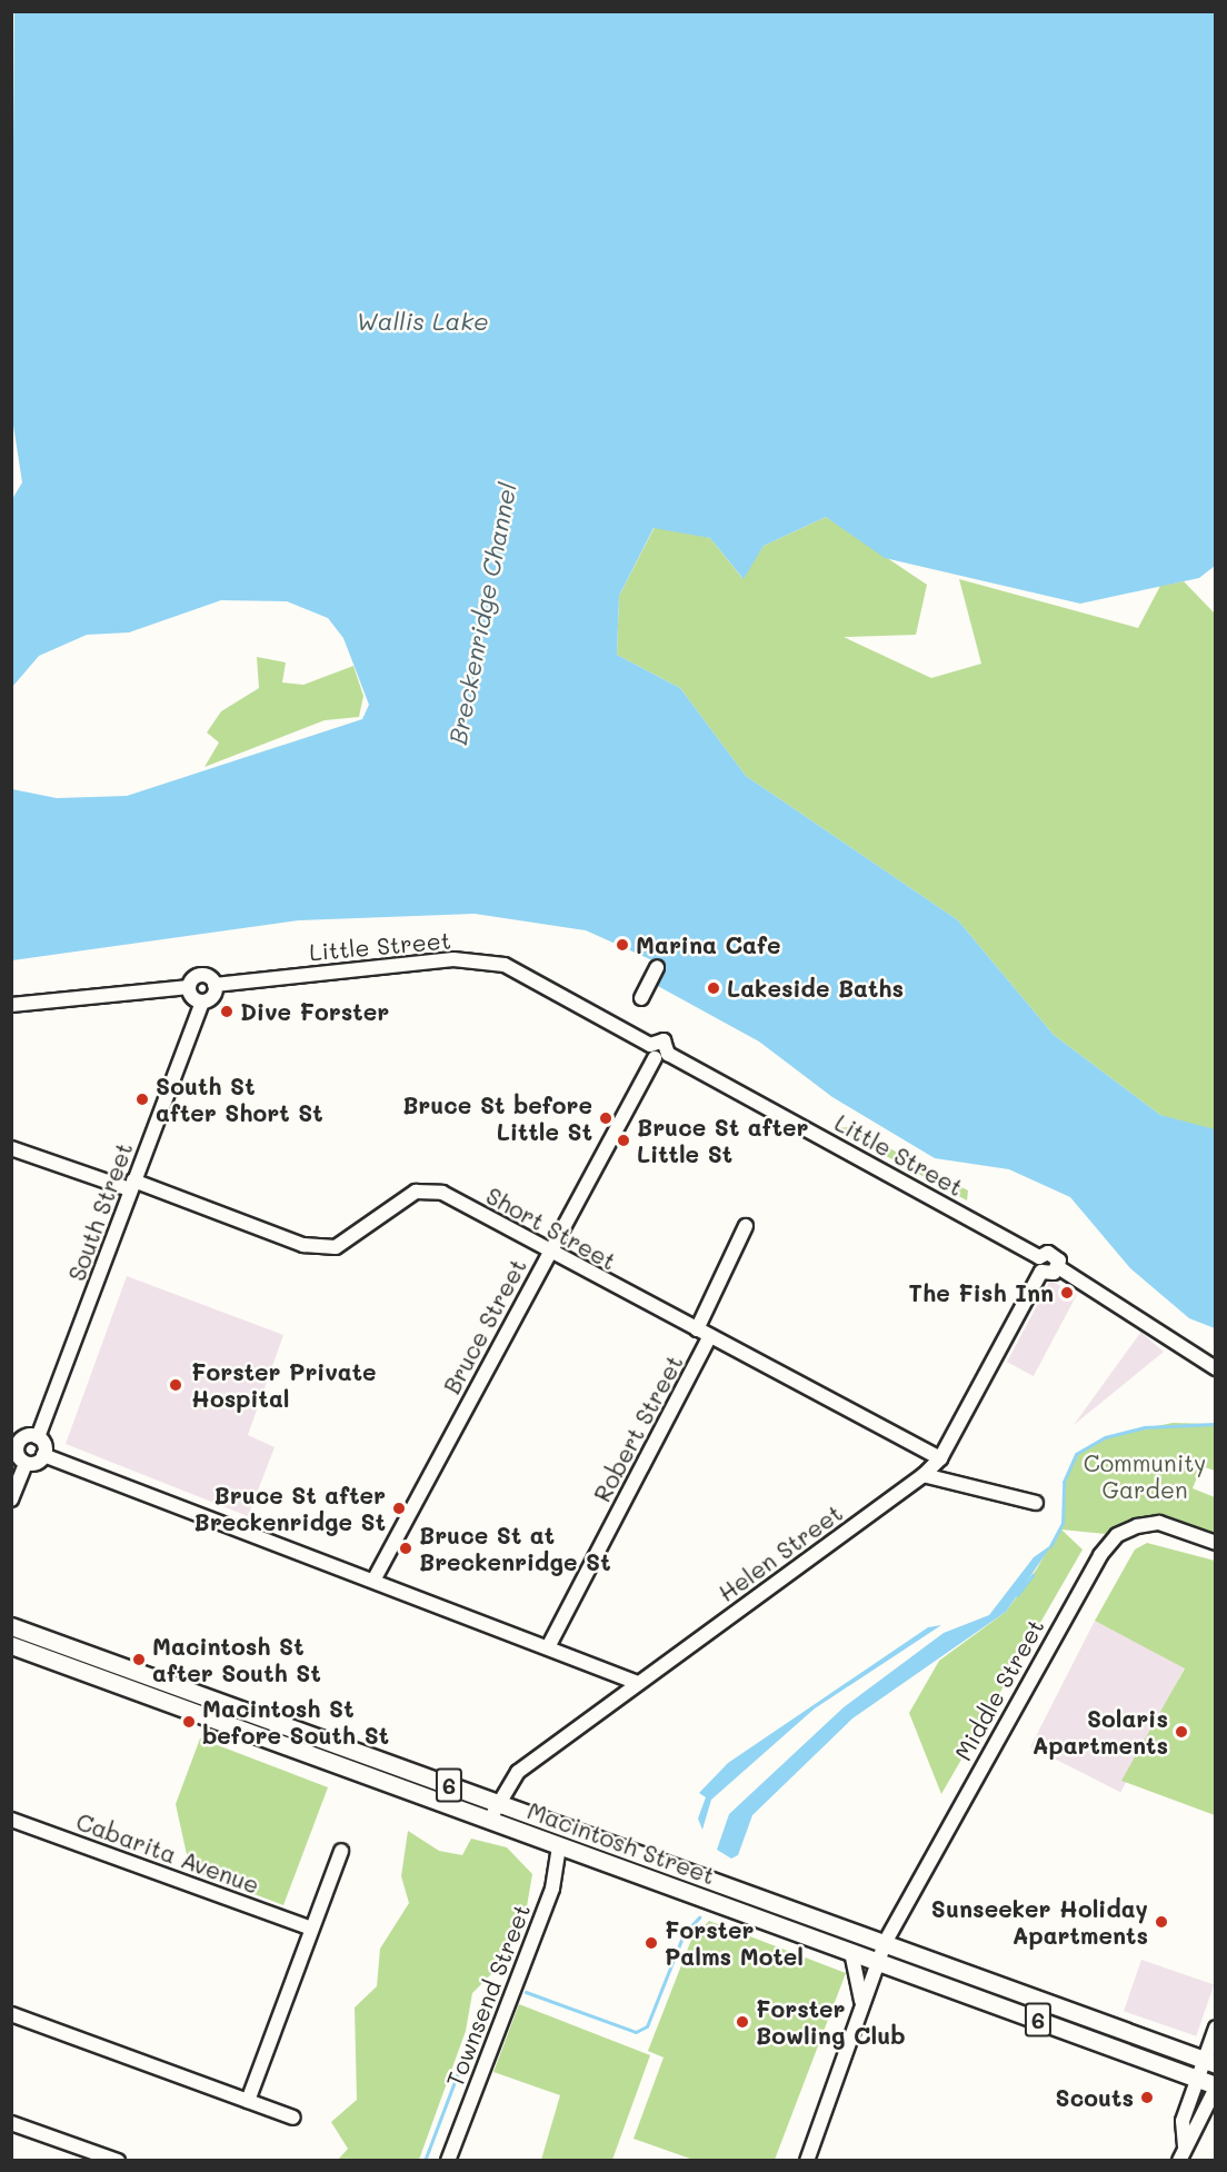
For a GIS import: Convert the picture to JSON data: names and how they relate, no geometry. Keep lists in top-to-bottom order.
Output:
{
  "streets": {
    "main road": ["6", "Macintosh Street"],
    "street": [
      "Little Street",
      "South Street",
      "Short Street",
      "Bruce Street",
      "Robert Street",
      "Helen Street",
      "Middle Street",
      "Cabarita Avenue",
      "Townsend Street"
    ]
  },
  "crossings": [
    ["Little Street", "South Street"],
    ["Little Street", "Bruce Street"],
    ["Little Street", "Helen Street"],
    ["South Street", "Short Street"],
    ["Short Street", "Bruce Street"],
    ["Short Street", "Robert Street"],
    ["Short Street", "Helen Street"],
    ["Helen Street", "Macintosh Street"],
    ["Middle Street", "Macintosh Street"],
    ["Macintosh Street", "Townsend Street"]
  ],
  "water": ["Wallis Lake", "Breckenridge Channel"],
  "parks": ["Community Garden"],
  "places": [
    "Marina Cafe",
    "Lakeside Baths",
    "Dive Forster",
    "South St after Short St",
    "Bruce St before Little St",
    "Bruce St after Little St",
    "The Fish Inn",
    "Forster Private Hospital",
    "Bruce St after Breckenridge St",
    "Bruce St at Breckenridge St",
    "Macintosh St after South St",
    "Macintosh St before South St",
    "Solaris Apartments",
    "Sunseeker Holiday Apartments",
    "Forster Palms Motel",
    "Forster Bowling Club",
    "Scouts"
  ]
}
